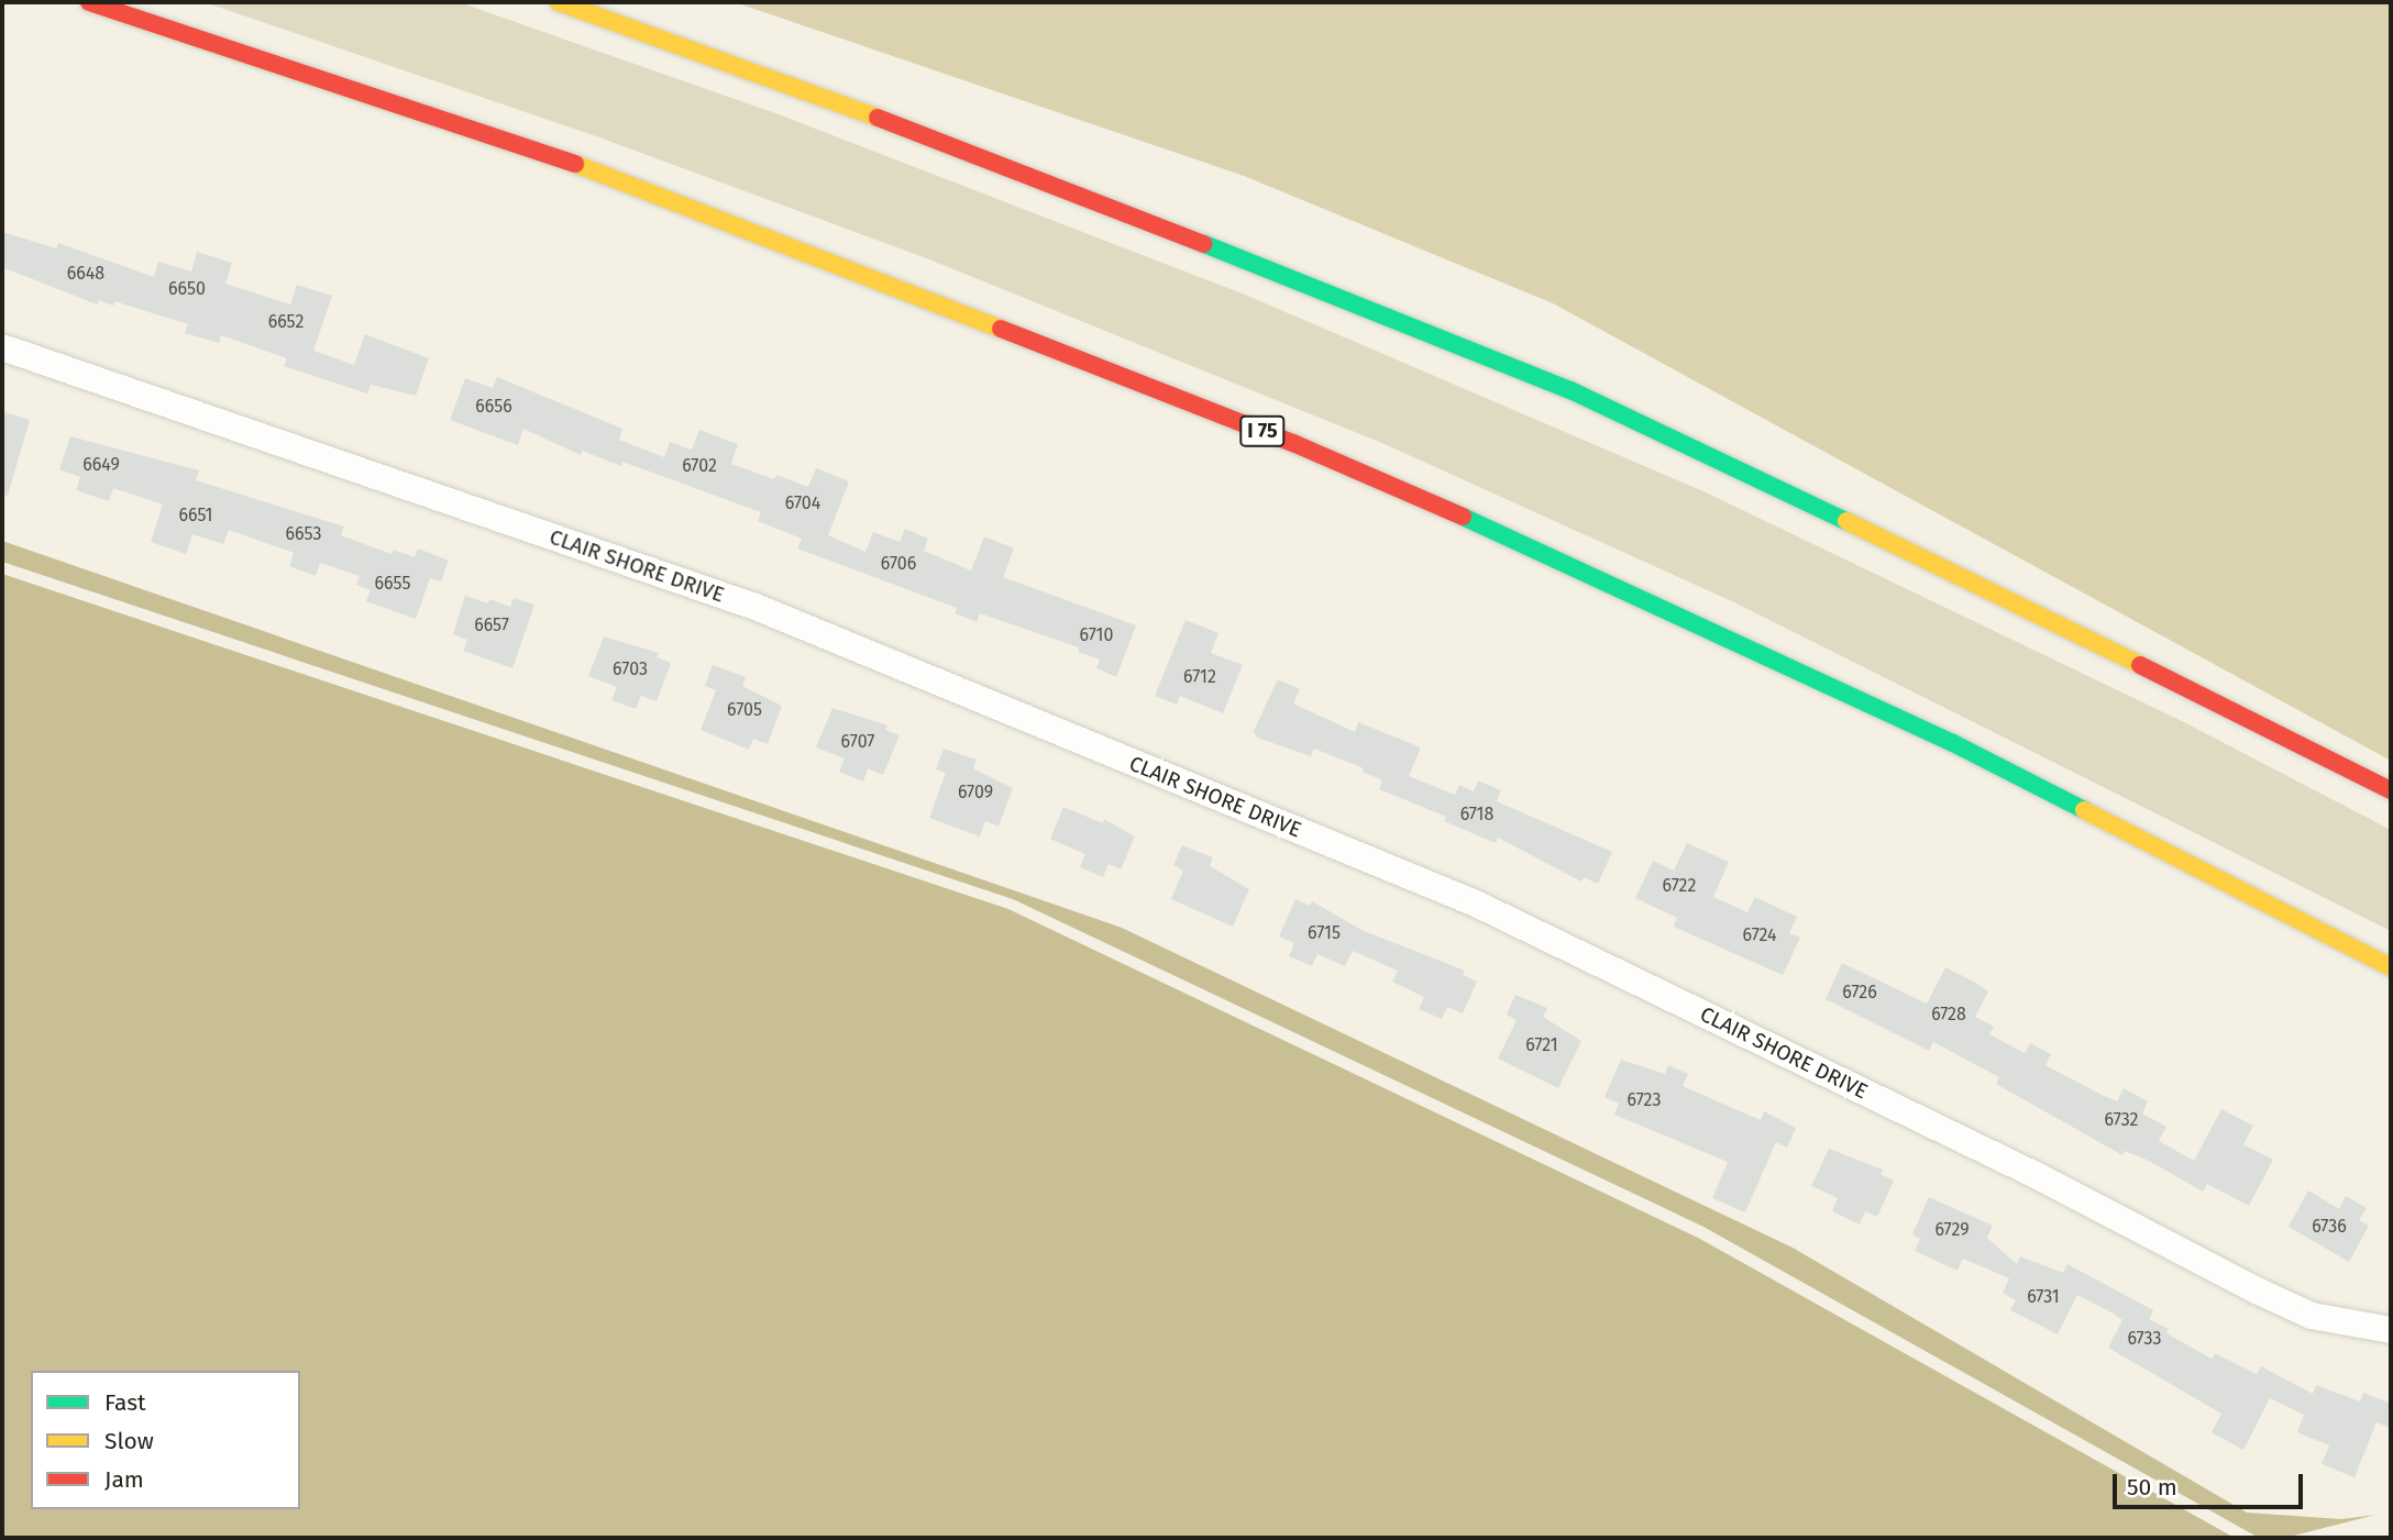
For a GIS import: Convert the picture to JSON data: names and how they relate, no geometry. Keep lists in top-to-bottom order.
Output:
{
  "streets": {
    "highway": ["I 75"],
    "street": ["CLAIR SHORE DRIVE"]
  },
  "house_numbers": [
    "6648",
    "6650",
    "6652",
    "6656",
    "6649",
    "6702",
    "6704",
    "6651",
    "6653",
    "6706",
    "6655",
    "6657",
    "6710",
    "6703",
    "6712",
    "6705",
    "6707",
    "6709",
    "6718",
    "6722",
    "6715",
    "6724",
    "6726",
    "6728",
    "6721",
    "6723",
    "6732",
    "6736",
    "6729",
    "6731",
    "6733"
  ],
  "legend": ["Fast", "Slow", "Jam"],
  "scale_bar": "50 m"
}
